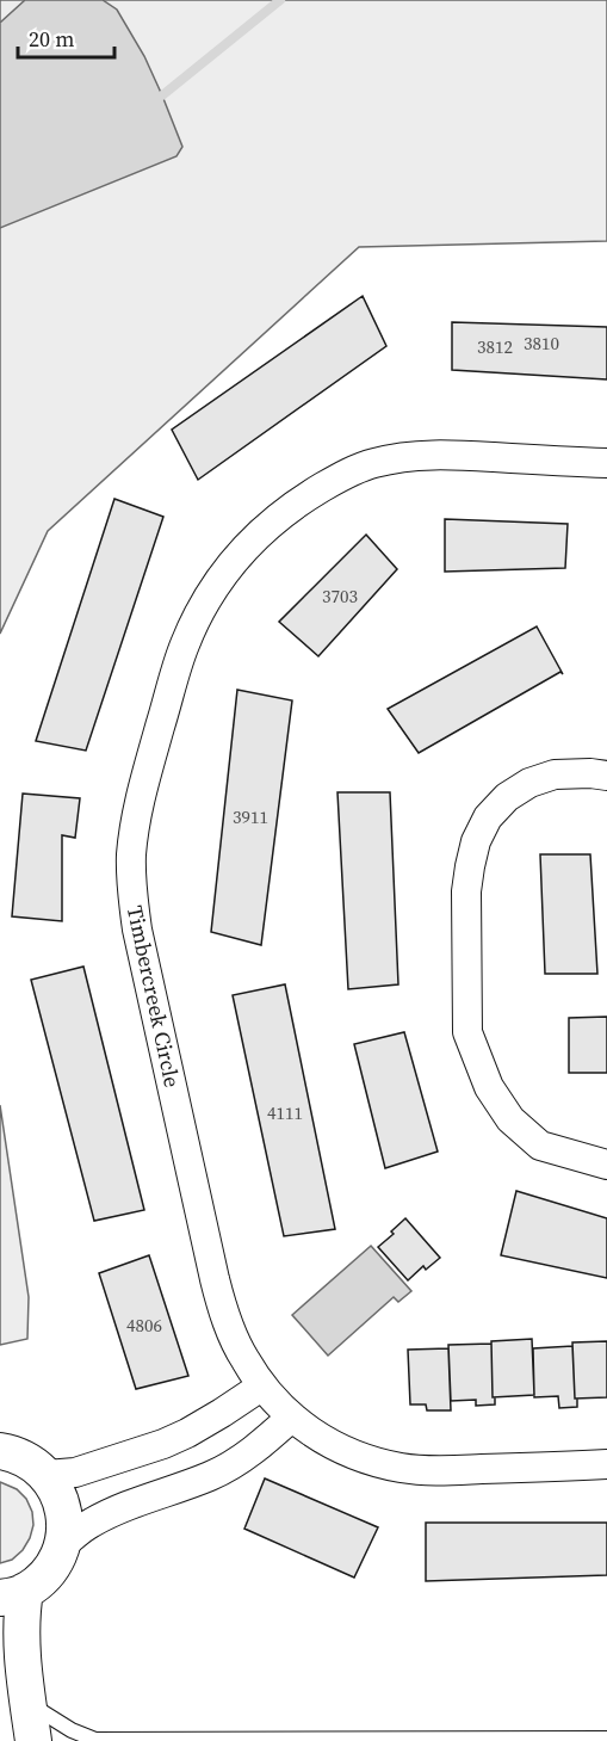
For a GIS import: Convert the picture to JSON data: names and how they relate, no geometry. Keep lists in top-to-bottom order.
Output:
{
  "streets": {
    "street": ["Timbercreek Circle"]
  },
  "house_numbers": [
    "3810",
    "3812",
    "3703",
    "3911",
    "4111",
    "4806"
  ],
  "scale_bar": "20 m"
}
